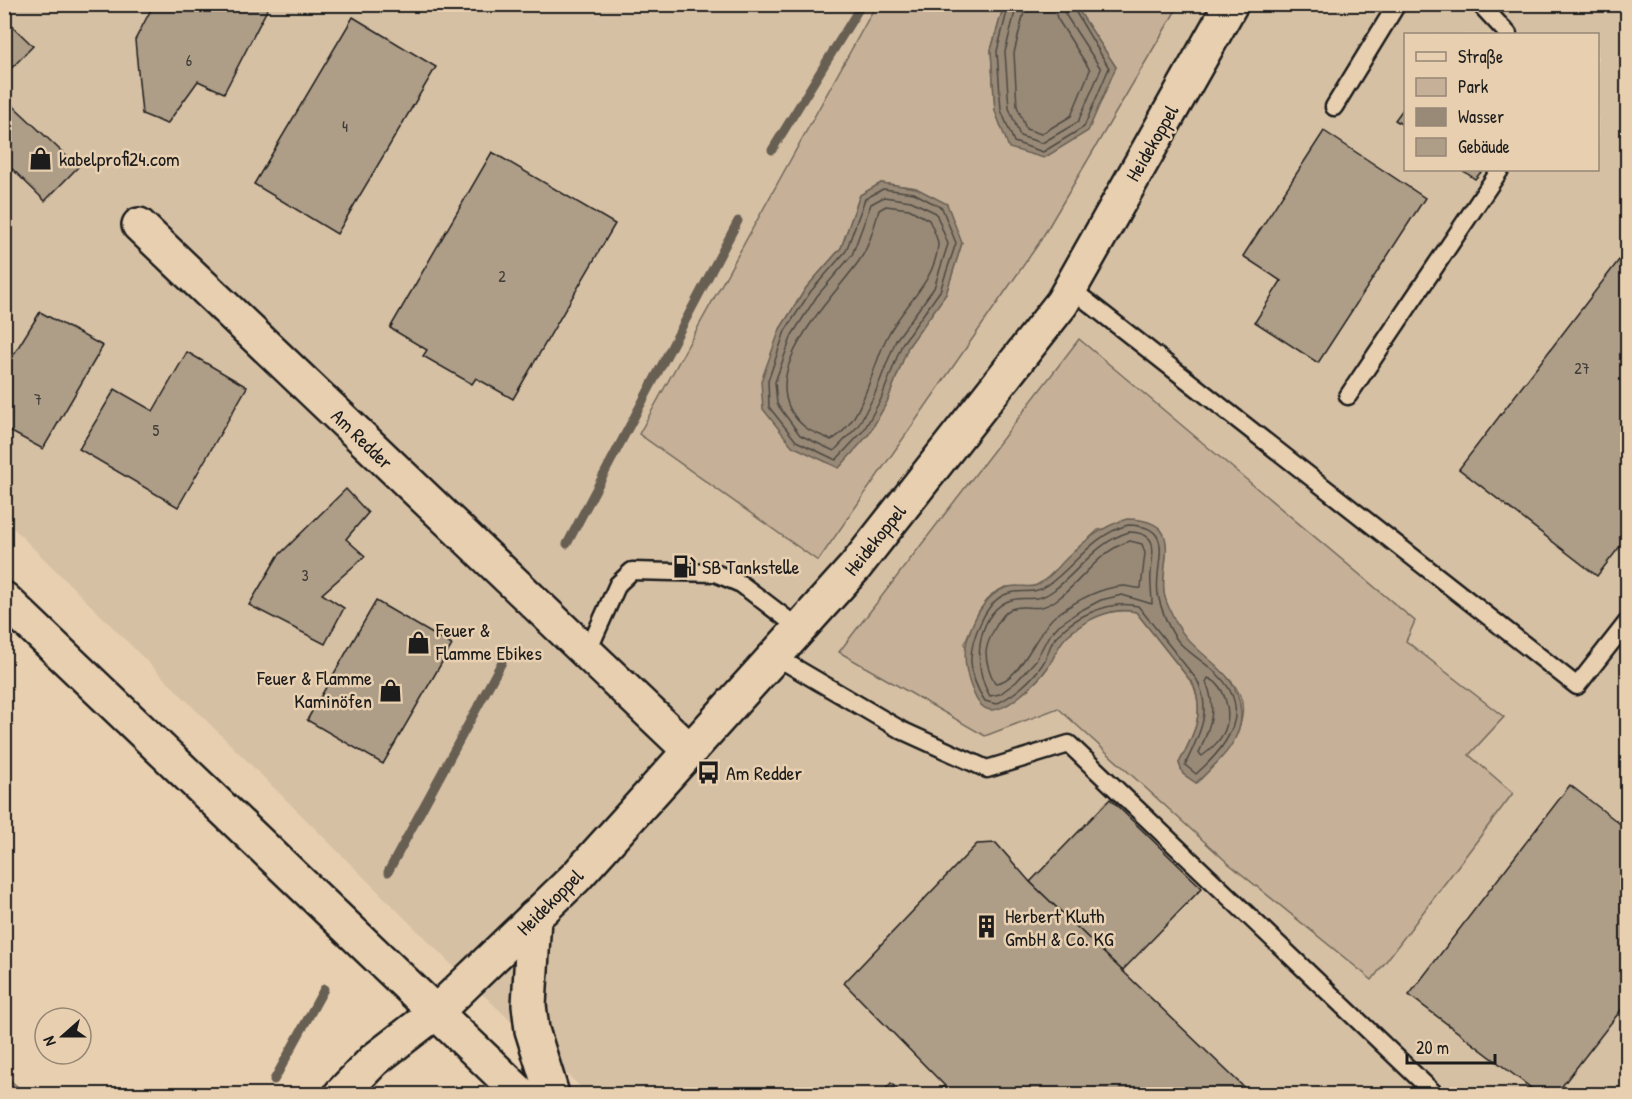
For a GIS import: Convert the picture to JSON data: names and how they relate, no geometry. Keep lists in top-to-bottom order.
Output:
{
  "streets": {
    "street": ["Heidekoppel", "Am Redder"]
  },
  "crossings": [
    ["Heidekoppel", "Am Redder"]
  ],
  "places": {
    "shop": ["kabelprofi24.com", "Feuer & Flamme Ebikes", "Feuer & Flamme Kaminöfen"],
    "fuel station": ["SB Tankstelle"],
    "bus stop": ["Am Redder"],
    "building": ["Herbert Kluth GmbH & Co. KG"]
  },
  "house_numbers": [
    "6",
    "4",
    "2",
    "27",
    "7",
    "5",
    "3"
  ],
  "legend": [
    "Straße",
    "Park",
    "Wasser",
    "Gebäude"
  ],
  "scale_bar": "20 m",
  "north": "left"
}
